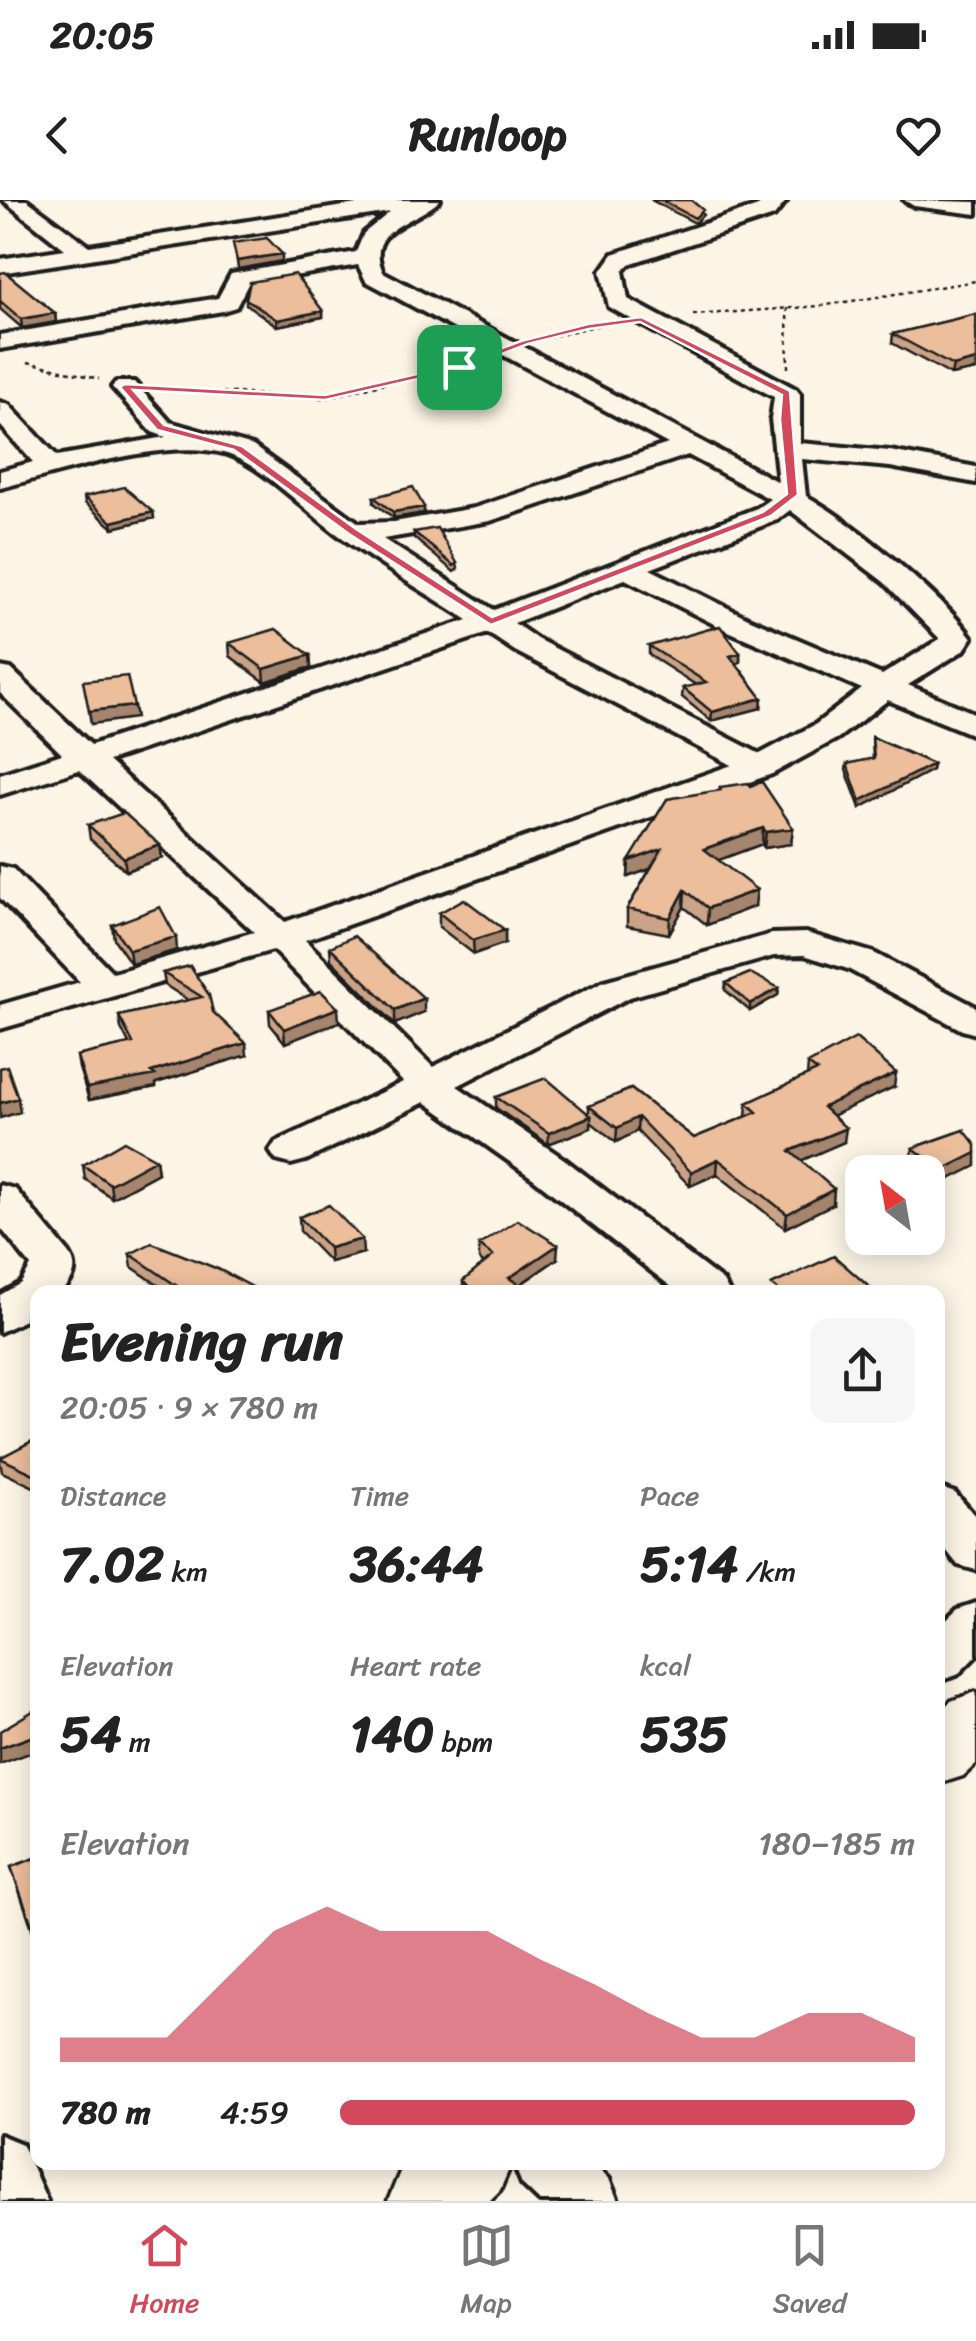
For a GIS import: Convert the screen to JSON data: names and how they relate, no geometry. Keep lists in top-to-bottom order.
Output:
{
  "north": "top left",
  "page": {
    "status": "20:05",
    "header": "Runloop",
    "heading": ["Evening run", "20:05 · 9 × 780 m"],
    "stats": [
      ["Distance", "7.02 km"],
      ["Time", "36:44"],
      ["Pace", "5:14 /km"],
      ["Elevation", "54 m"],
      ["Heart rate", "140 bpm"],
      ["kcal", "535"]
    ],
    "chart": ["Elevation", "180–185 m"],
    "list": [
      {
        "name": "780 m",
        "note": "4:59"
      }
    ],
    "tabs": ["Home", "Map", "Saved"]
  }
}
